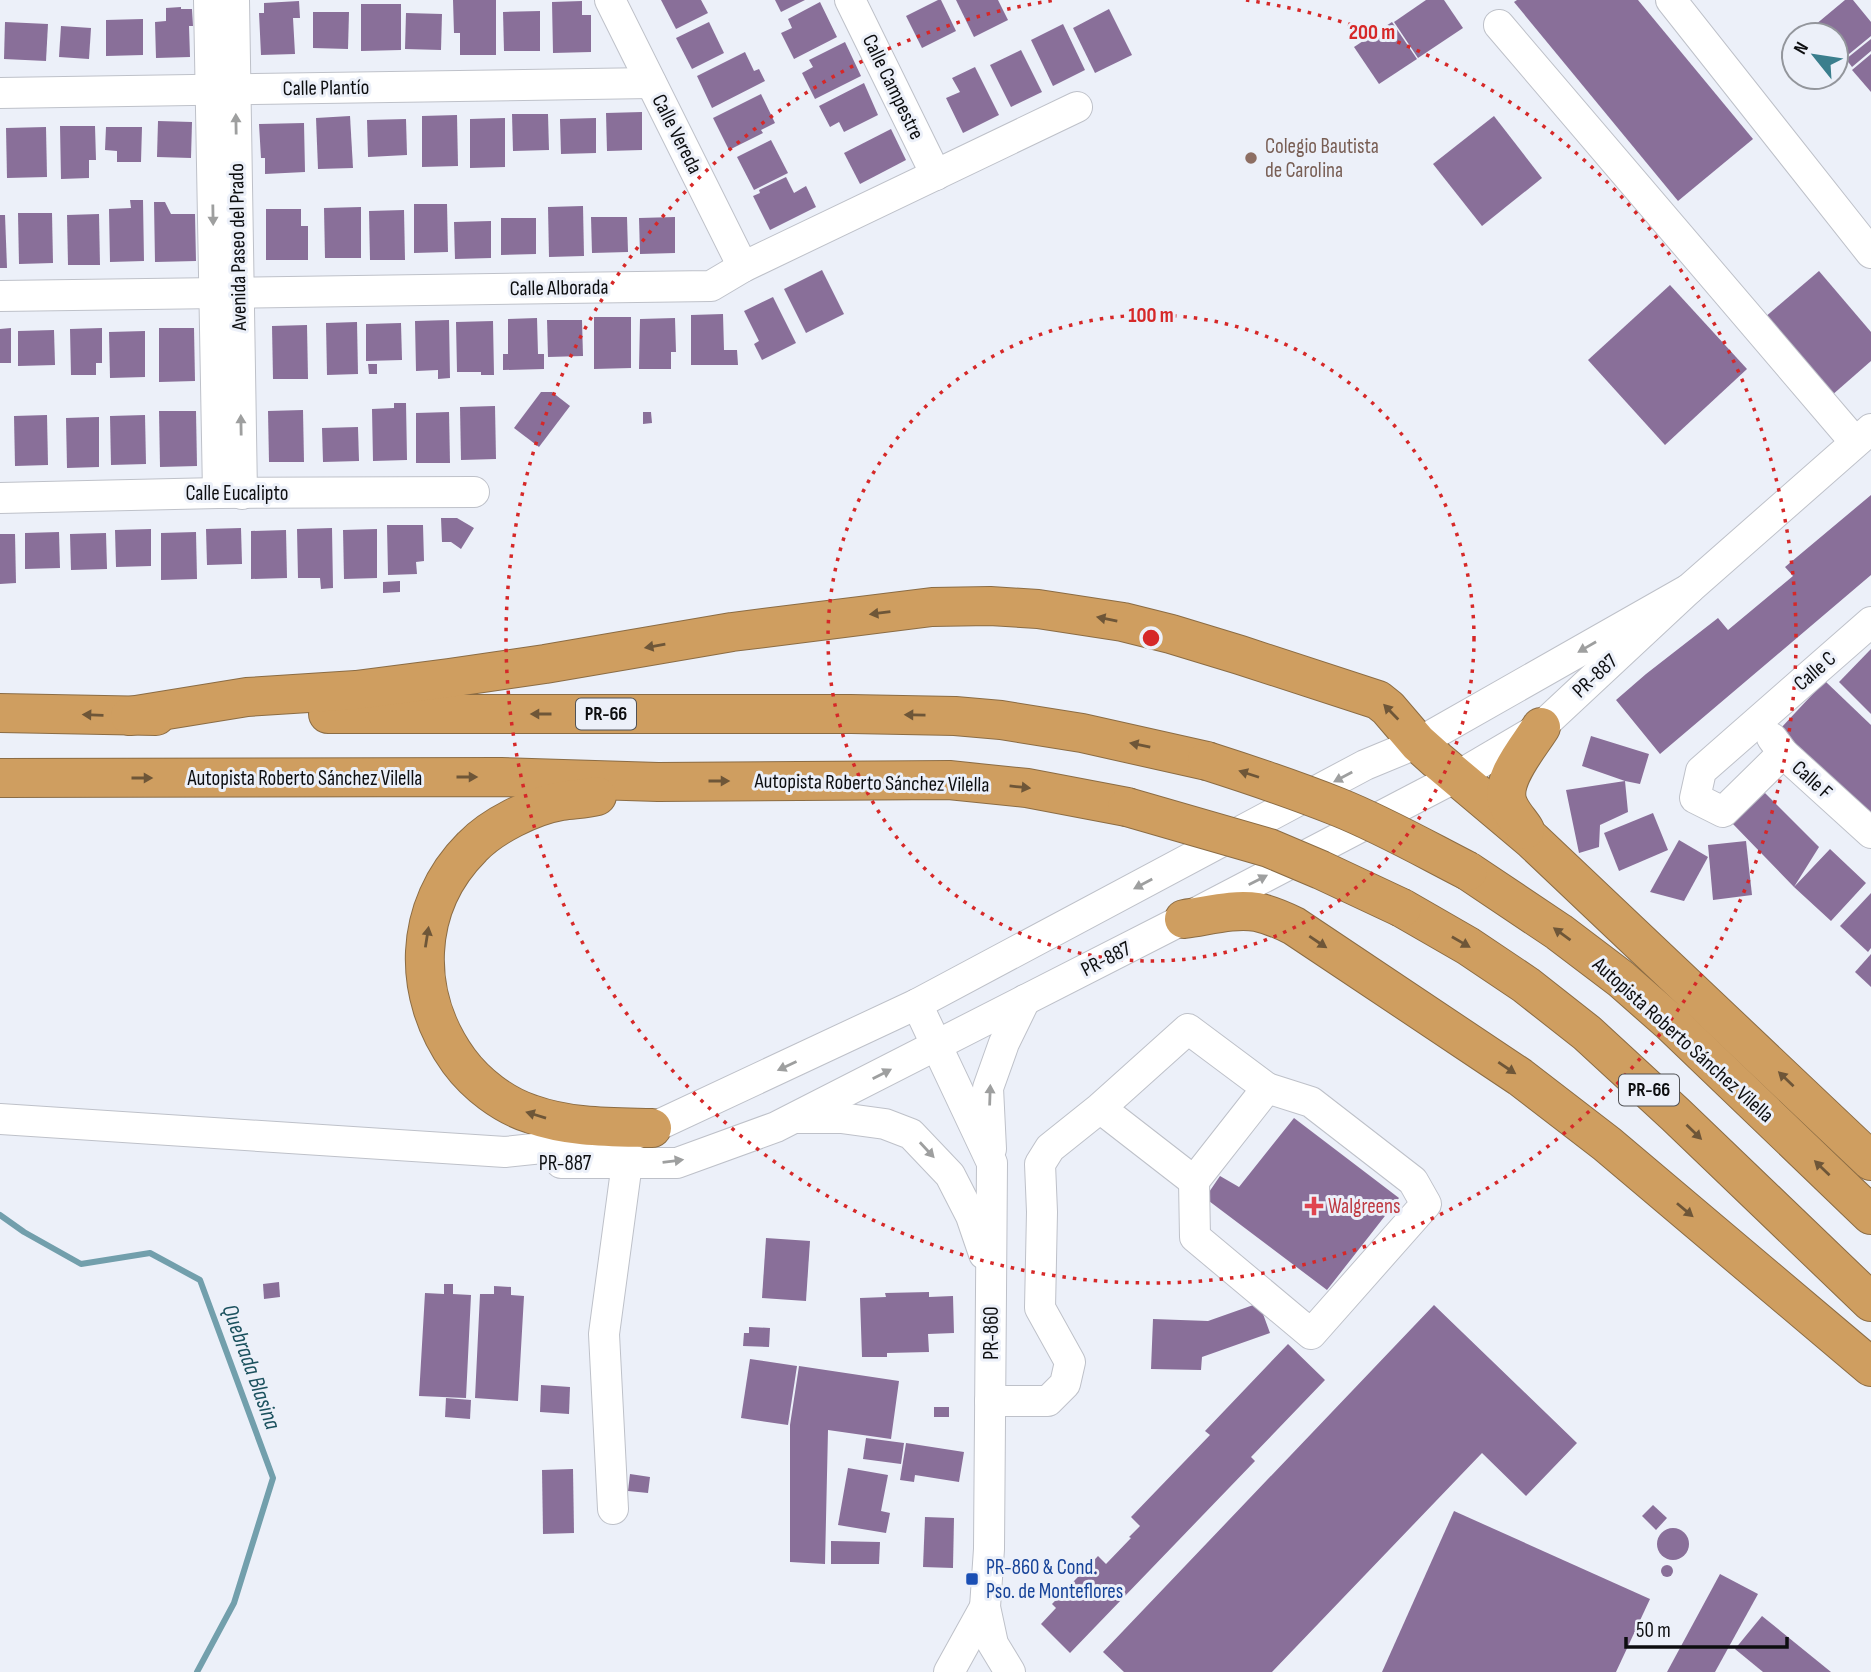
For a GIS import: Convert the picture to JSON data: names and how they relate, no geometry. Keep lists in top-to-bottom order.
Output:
{
  "streets": {
    "highway": ["PR-66", "Autopista Roberto Sánchez Vilella"],
    "street": [
      "Calle Campestre",
      "Calle Plantío",
      "Calle Vereda",
      "Avenida Paseo del Prado",
      "Calle Alborada",
      "Calle Eucalipto",
      "Calle C",
      "PR-887",
      "Calle F",
      "PR-860"
    ]
  },
  "crossings": [
    ["Calle Campestre", "Calle Alborada"],
    ["Calle Plantío", "Calle Vereda"],
    ["Calle Plantío", "Avenida Paseo del Prado"],
    ["Calle Vereda", "Calle Alborada"],
    ["Avenida Paseo del Prado", "Calle Alborada"],
    ["Avenida Paseo del Prado", "Calle Eucalipto"],
    ["Calle C", "Calle F"],
    ["PR-887", "PR-860"]
  ],
  "water": ["Quebrada Blasina"],
  "places": {
    "other": ["Colegio Bautista de Carolina"],
    "health": ["Walgreens"],
    "transit": ["PR-860 & Cond. Pso. de Monteflores"]
  },
  "scale_bar": "50 m",
  "north": "top left",
  "rings": ["200 m", "100 m"]
}
